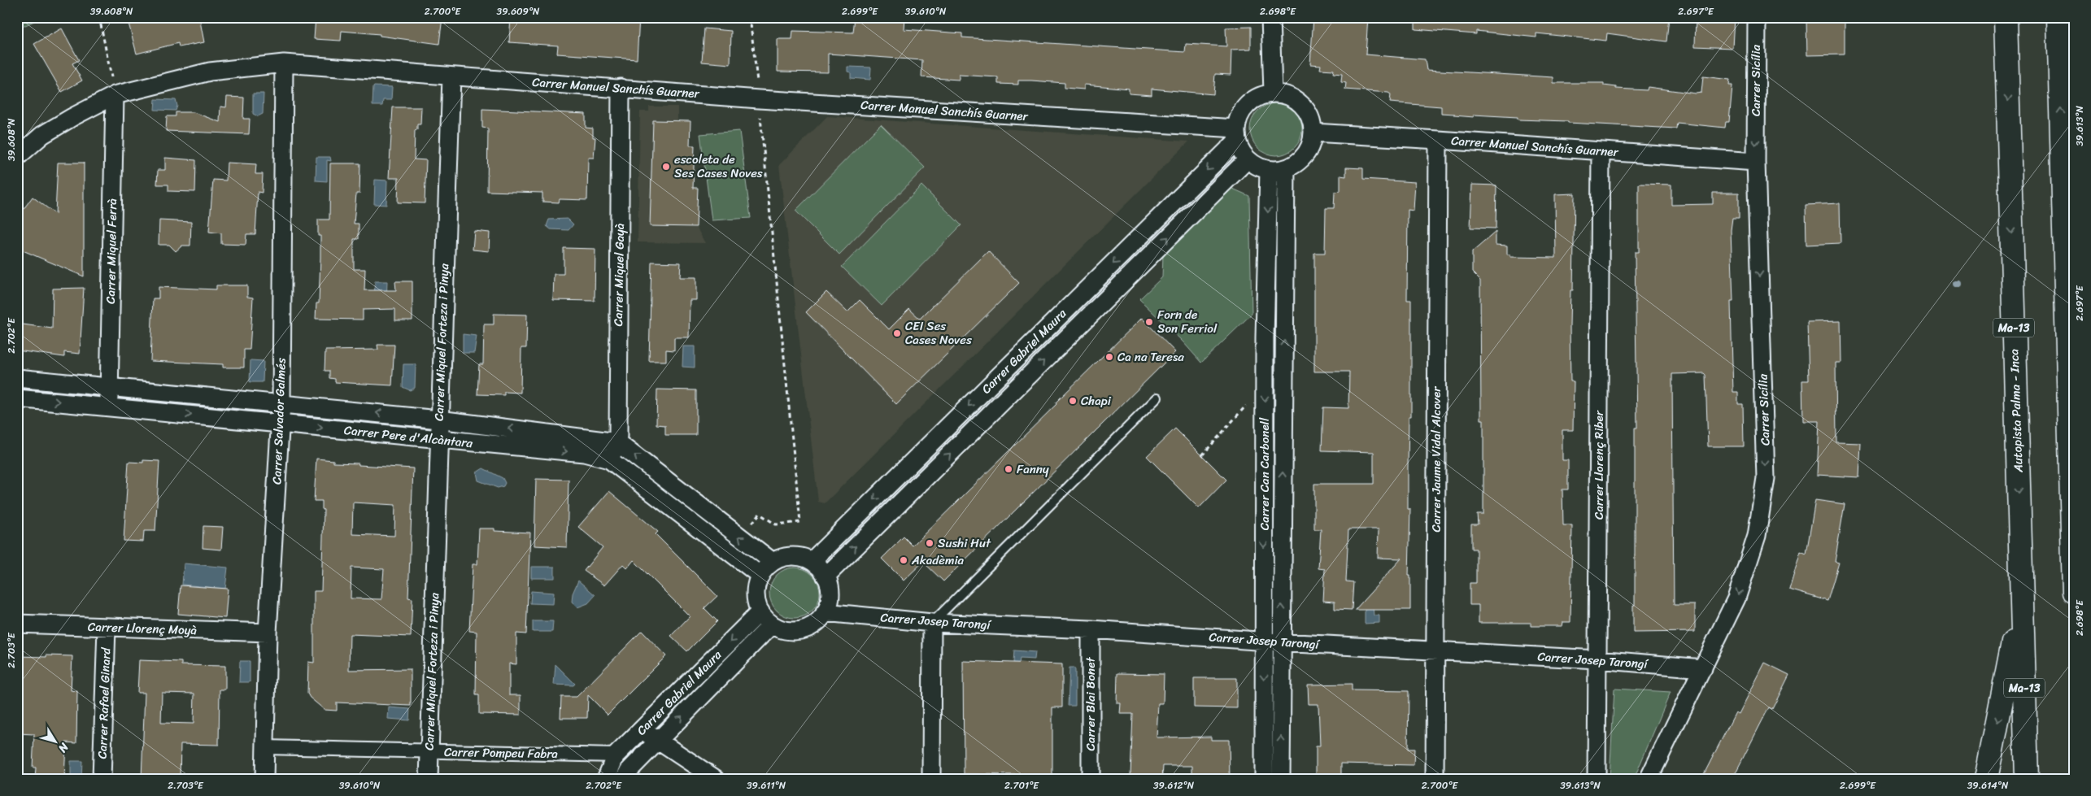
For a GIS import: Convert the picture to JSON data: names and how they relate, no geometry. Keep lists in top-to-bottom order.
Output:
{
  "streets": {
    "highway": ["Ma-13", "Autopista Palma - Inca"],
    "street": [
      "Carrer Sicília",
      "Carrer Manuel Sanchís Guarner",
      "Carrer Miquel Ferrà",
      "Carrer Miquel Gayà",
      "Carrer Miquel Forteza i Pinya",
      "Carrer Gabriel Maura",
      "Carrer Salvador Galmés",
      "Carrer Pere d'Alcàntara",
      "Carrer Jaume Vidal Alcover",
      "Carrer Llorenç Riber",
      "Carrer Can Carbonell",
      "Carrer Josep Tarongí",
      "Carrer Llorenç Moyà",
      "Carrer Rafael Ginard",
      "Carrer Blai Bonet",
      "Carrer Pompeu Fabra"
    ]
  },
  "crossings": [
    ["Carrer Sicília", "Carrer Manuel Sanchís Guarner"],
    ["Carrer Sicília", "Carrer Josep Tarongí"],
    ["Carrer Manuel Sanchís Guarner", "Carrer Miquel Ferrà"],
    ["Carrer Manuel Sanchís Guarner", "Carrer Miquel Gayà"],
    ["Carrer Manuel Sanchís Guarner", "Carrer Miquel Forteza i Pinya"],
    ["Carrer Manuel Sanchís Guarner", "Carrer Gabriel Maura"],
    ["Carrer Manuel Sanchís Guarner", "Carrer Salvador Galmés"],
    ["Carrer Manuel Sanchís Guarner", "Carrer Jaume Vidal Alcover"],
    ["Carrer Manuel Sanchís Guarner", "Carrer Llorenç Riber"],
    ["Carrer Manuel Sanchís Guarner", "Carrer Can Carbonell"],
    ["Carrer Miquel Ferrà", "Carrer Pere d'Alcàntara"],
    ["Carrer Miquel Gayà", "Carrer Pere d'Alcàntara"],
    ["Carrer Miquel Forteza i Pinya", "Carrer Pere d'Alcàntara"],
    ["Carrer Miquel Forteza i Pinya", "Carrer Pompeu Fabra"],
    ["Carrer Gabriel Maura", "Carrer Pere d'Alcàntara"],
    ["Carrer Gabriel Maura", "Carrer Can Carbonell"],
    ["Carrer Gabriel Maura", "Carrer Josep Tarongí"],
    ["Carrer Gabriel Maura", "Carrer Pompeu Fabra"],
    ["Carrer Salvador Galmés", "Carrer Pere d'Alcàntara"],
    ["Carrer Salvador Galmés", "Carrer Llorenç Moyà"],
    ["Carrer Salvador Galmés", "Carrer Pompeu Fabra"],
    ["Carrer Pere d'Alcàntara", "Carrer Josep Tarongí"],
    ["Carrer Jaume Vidal Alcover", "Carrer Josep Tarongí"],
    ["Carrer Llorenç Riber", "Carrer Josep Tarongí"],
    ["Carrer Can Carbonell", "Carrer Josep Tarongí"],
    ["Carrer Josep Tarongí", "Carrer Blai Bonet"],
    ["Carrer Llorenç Moyà", "Carrer Rafael Ginard"]
  ],
  "one_way": ["Carrer Sicília"],
  "places": [
    "escoleta de Ses Cases Noves",
    "Forn de Son Ferriol",
    "CEI Ses Cases Noves",
    "Ca na Teresa",
    "Chapi",
    "Fanny",
    "Sushi Hut",
    "Akadèmia"
  ],
  "north": "bottom right",
  "coordinates": [
    "39.608°N",
    "2.700°E",
    "39.609°N",
    "2.699°E",
    "39.610°N",
    "2.698°E",
    "2.697°E",
    "39.613°N",
    "2.702°E",
    "2.703°E",
    "39.611°N",
    "2.701°E",
    "39.612°N",
    "39.614°N"
  ]
}
